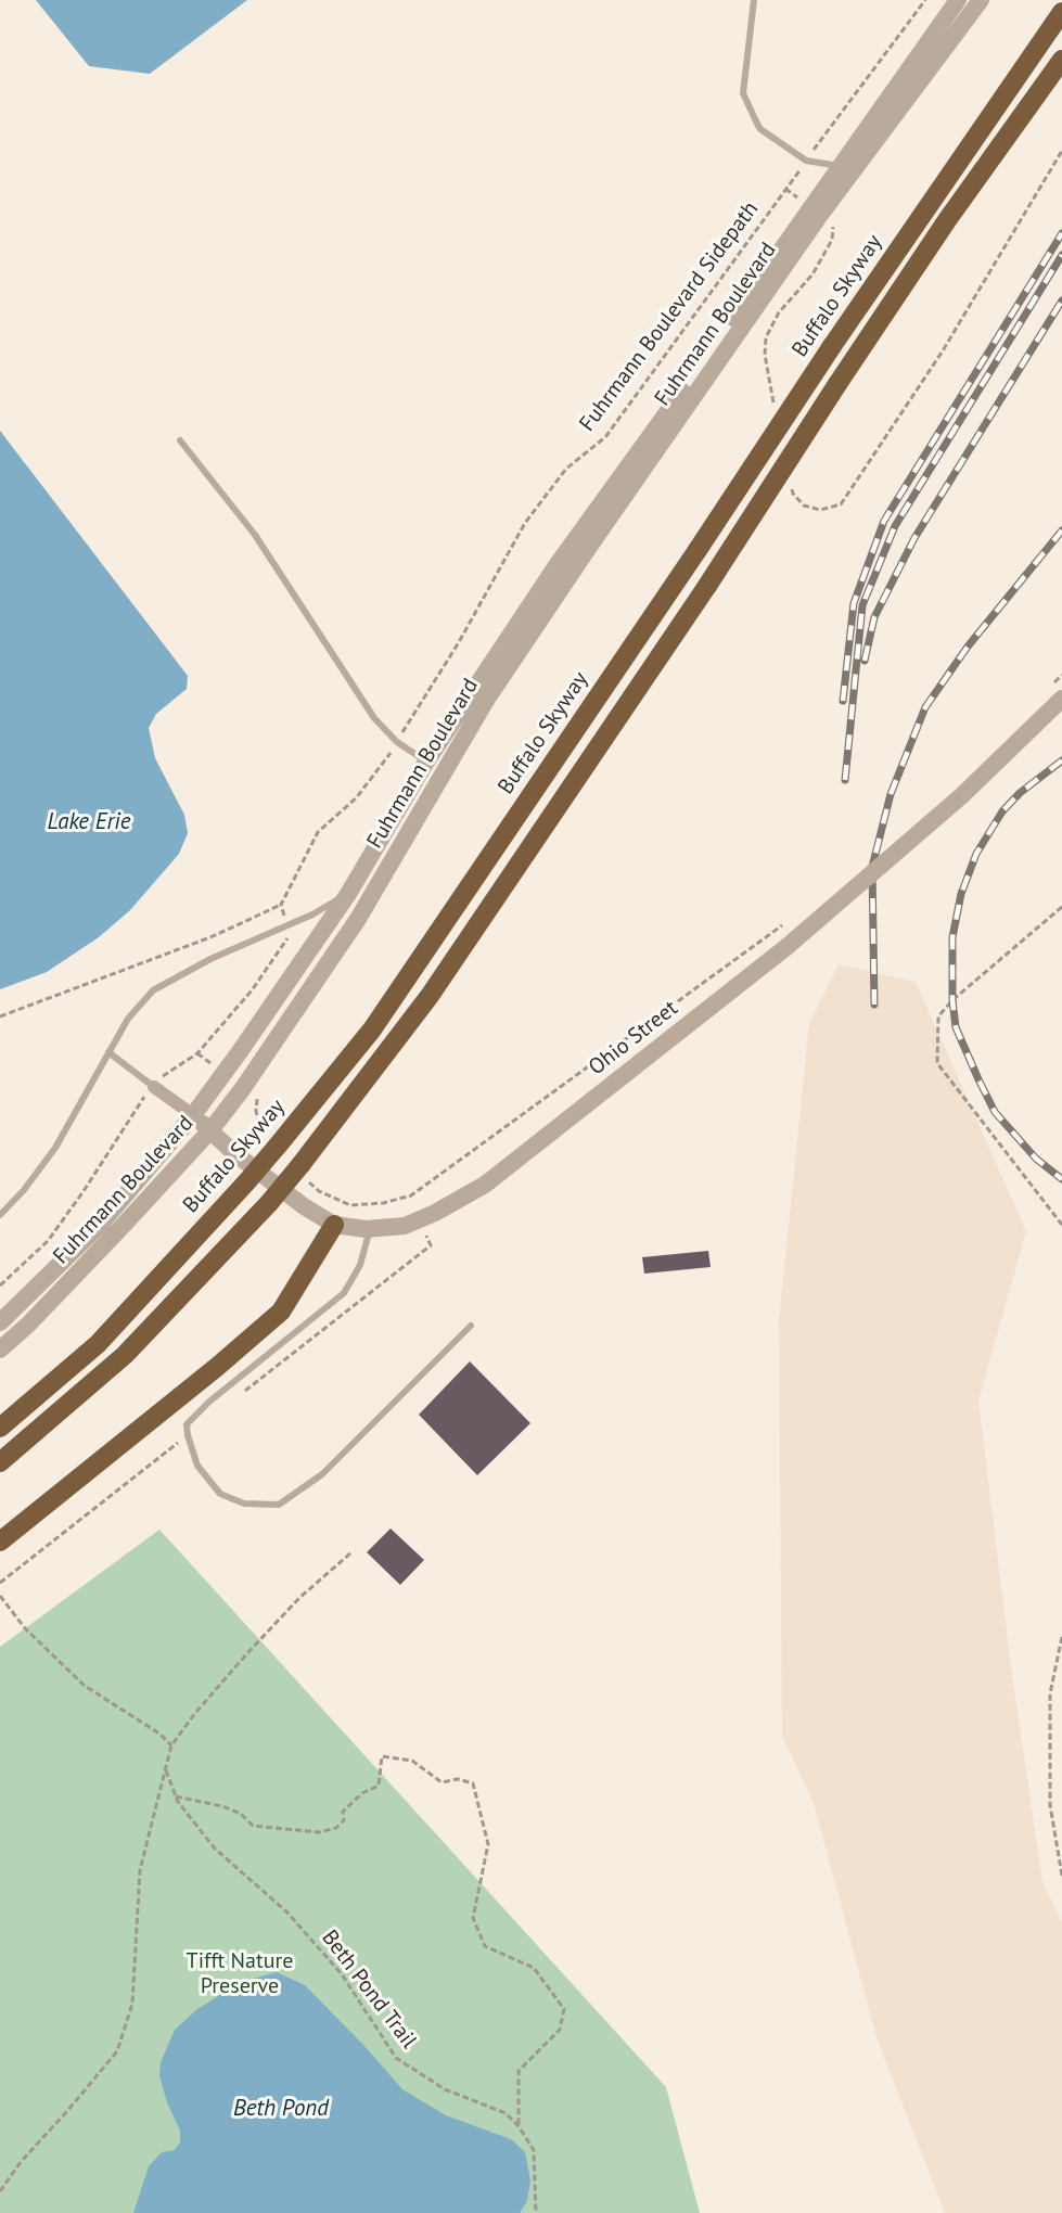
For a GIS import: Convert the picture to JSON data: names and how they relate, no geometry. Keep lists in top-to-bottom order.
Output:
{
  "streets": {
    "highway": ["Buffalo Skyway"],
    "street": ["Fuhrmann Boulevard", "Ohio Street"],
    "path": ["Fuhrmann Boulevard Sidepath", "Beth Pond Trail"]
  },
  "crossings": [
    ["Fuhrmann Boulevard", "Ohio Street"]
  ],
  "water": ["Lake Erie", "Beth Pond"],
  "parks": ["Tifft Nature Preserve"]
}
